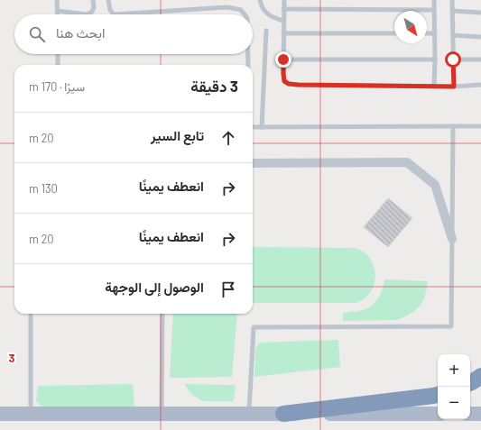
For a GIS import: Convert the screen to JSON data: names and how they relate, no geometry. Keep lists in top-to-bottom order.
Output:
{
  "north": "bottom right",
  "page": {
    "search": "ابحث هنا",
    "heading": ["3 دقيقة", "سيرًا · 170 m"],
    "list": [
      ["تابع السير", "20 m"],
      ["انعطف يمينًا", "130 m"],
      ["انعطف يمينًا", "20 m"],
      "الوصول إلى الوجهة"
    ],
    "map_buttons": ["+", "−"]
  },
  "grid": {
    "rows": ["3"]
  }
}
